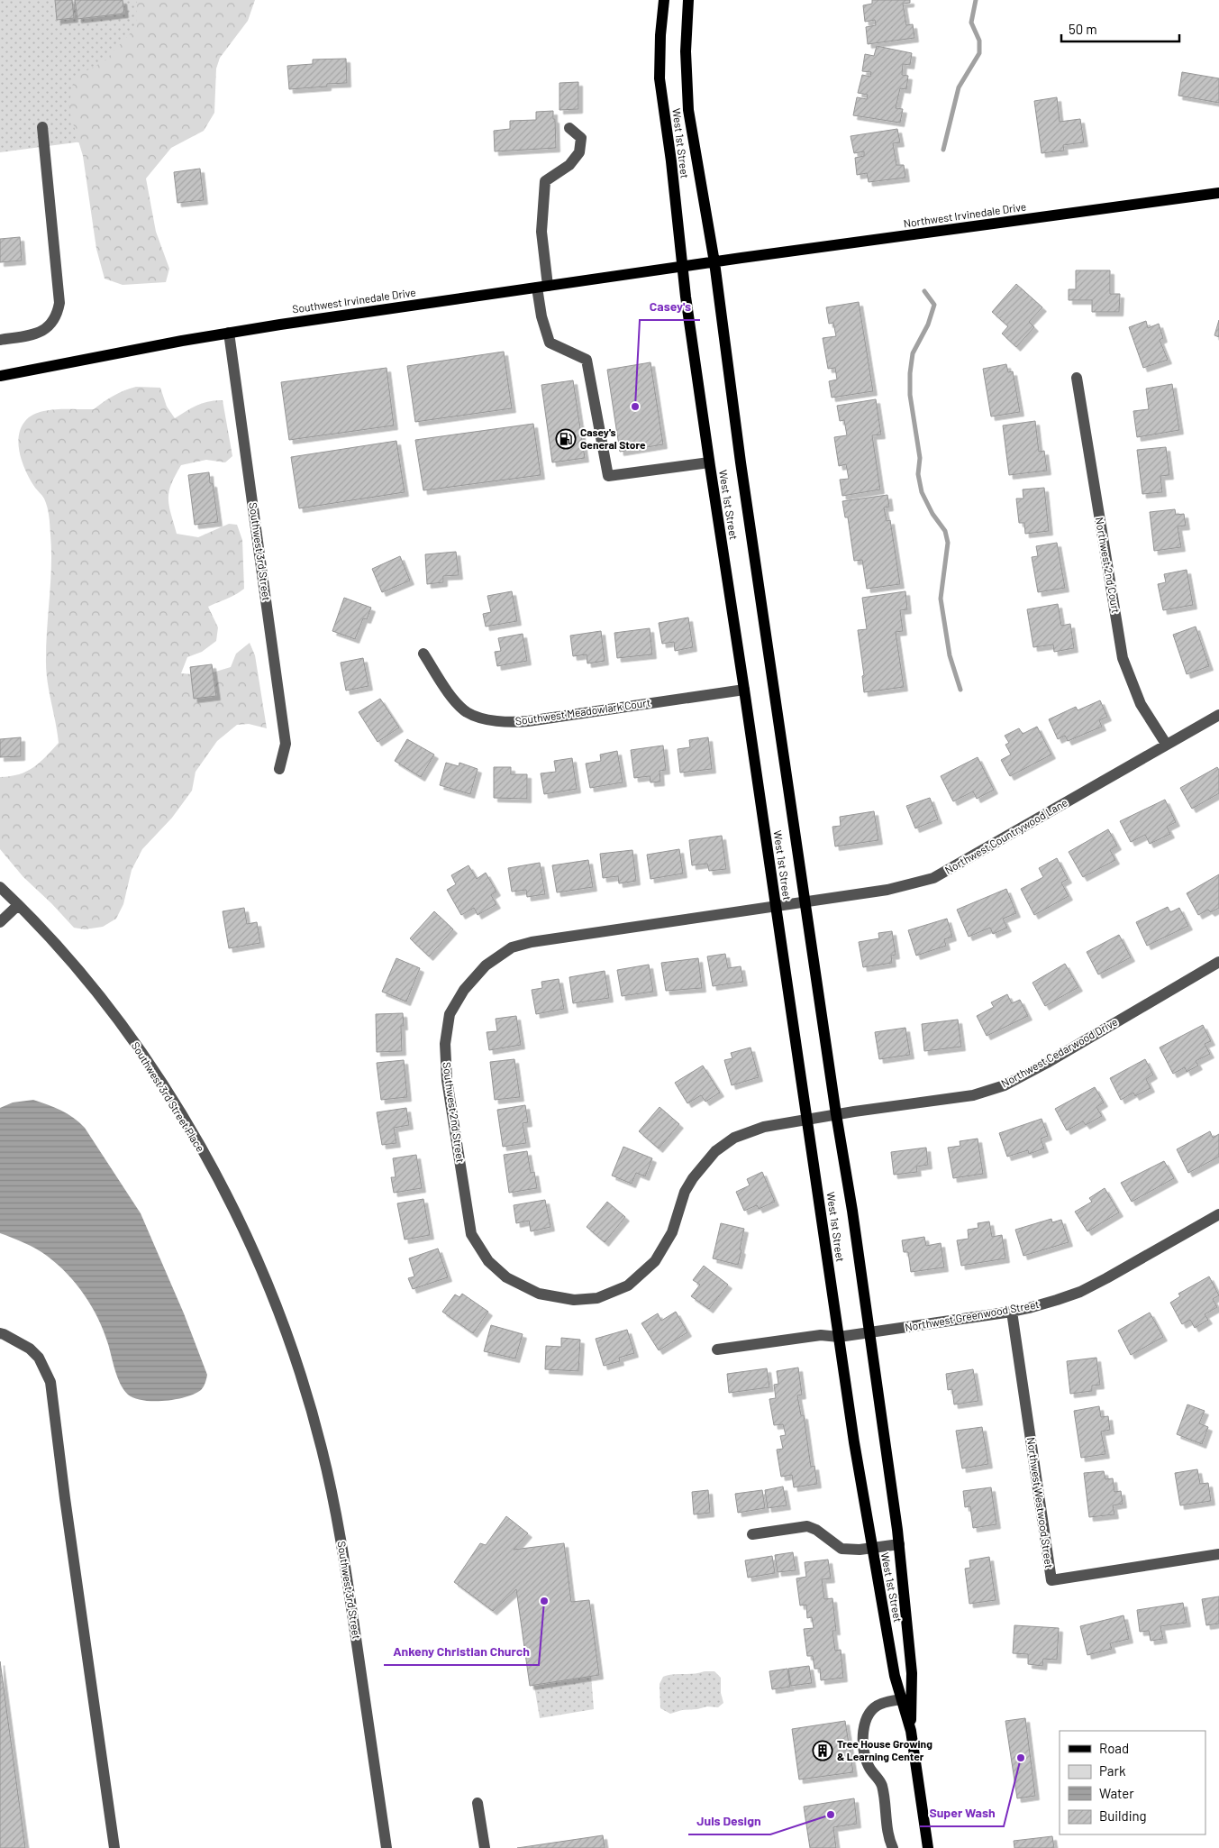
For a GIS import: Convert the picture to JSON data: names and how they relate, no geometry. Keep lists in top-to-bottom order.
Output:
{
  "streets": {
    "main road": ["West 1st Street", "Northwest Irvinedale Drive", "Southwest Irvinedale Drive"],
    "street": [
      "Southwest 3rd Street",
      "Northwest 2nd Court",
      "Southwest Meadowlark Court",
      "Northwest Countrywood Lane",
      "Northwest Cedarwood Drive",
      "Southwest 3rd Street Place",
      "Southwest 2nd Street",
      "Northwest Greenwood Street",
      "Northwest Westwood Street"
    ]
  },
  "crossings": [
    ["West 1st Street", "Northwest Irvinedale Drive"],
    ["West 1st Street", "Southwest Irvinedale Drive"],
    ["West 1st Street", "Southwest Meadowlark Court"],
    ["West 1st Street", "Northwest Countrywood Lane"],
    ["West 1st Street", "Northwest Cedarwood Drive"],
    ["West 1st Street", "Southwest 2nd Street"],
    ["West 1st Street", "Northwest Greenwood Street"],
    ["Northwest Irvinedale Drive", "Southwest Irvinedale Drive"],
    ["Southwest Irvinedale Drive", "Southwest 3rd Street"],
    ["Southwest 3rd Street", "Southwest 3rd Street Place"],
    ["Northwest 2nd Court", "Northwest Countrywood Lane"],
    ["Northwest Countrywood Lane", "Southwest 2nd Street"],
    ["Northwest Cedarwood Drive", "Southwest 2nd Street"],
    ["Northwest Greenwood Street", "Northwest Westwood Street"]
  ],
  "places": {
    "other": [
      "Casey's",
      "Ankeny Christian Church",
      "Super Wash",
      "Juls Design"
    ],
    "fuel station": ["Casey's General Store"],
    "building": ["Tree House Growing & Learning Center"]
  },
  "legend": [
    "Road",
    "Park",
    "Water",
    "Building"
  ],
  "scale_bar": "50 m"
}
